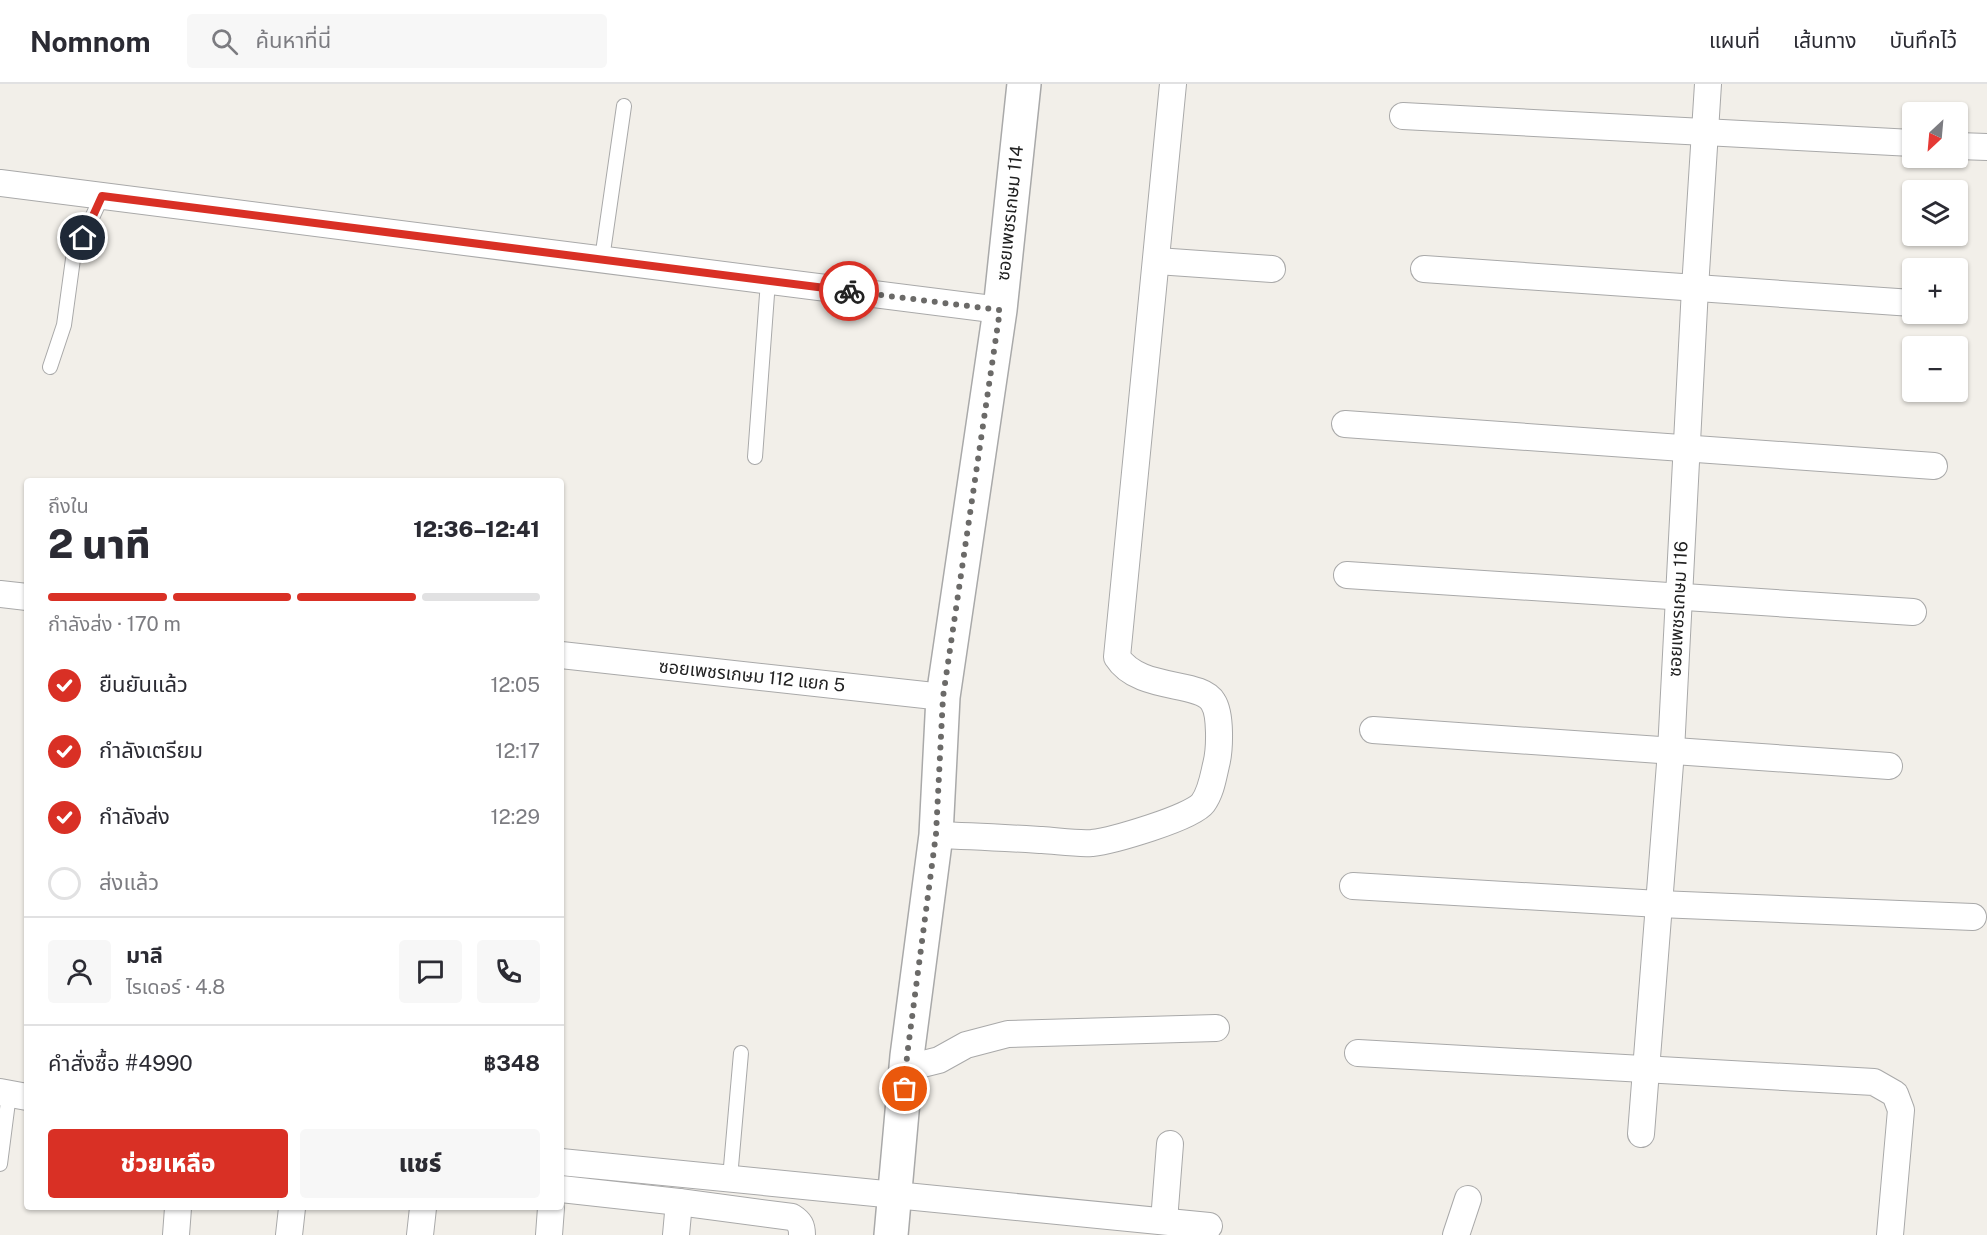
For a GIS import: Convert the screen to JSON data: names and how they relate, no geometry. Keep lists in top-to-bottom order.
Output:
{
  "streets": {
    "street": ["ซอยเพชรเกษม 114", "ซอยเพชรเกษม 116", "ซอยเพชรเกษม 112 แยก 5"]
  },
  "crossings": [
    ["ซอยเพชรเกษม 114", "ซอยเพชรเกษม 112 แยก 5"]
  ],
  "north": "bottom left",
  "page": {
    "header": "Nomnom",
    "search": "ค้นหาที่นี่",
    "nav": ["แผนที่", "เส้นทาง", "บันทึกไว้"],
    "map_buttons": ["+", "−"],
    "heading": ["2 นาที", "ถึงใน", "12:36–12:41"],
    "panel": [
      "มาลี",
      "ไรเดอร์ · 4.8",
      "คำสั่งซื้อ #4990",
      "฿348"
    ],
    "bar": "กำลังส่ง · 170 m",
    "list": [
      ["ยืนยันแล้ว", "12:05"],
      ["กำลังเตรียม", "12:17"],
      ["กำลังส่ง", "12:29"],
      "ส่งแล้ว"
    ],
    "buttons": ["ช่วยเหลือ", "แชร์"]
  }
}
